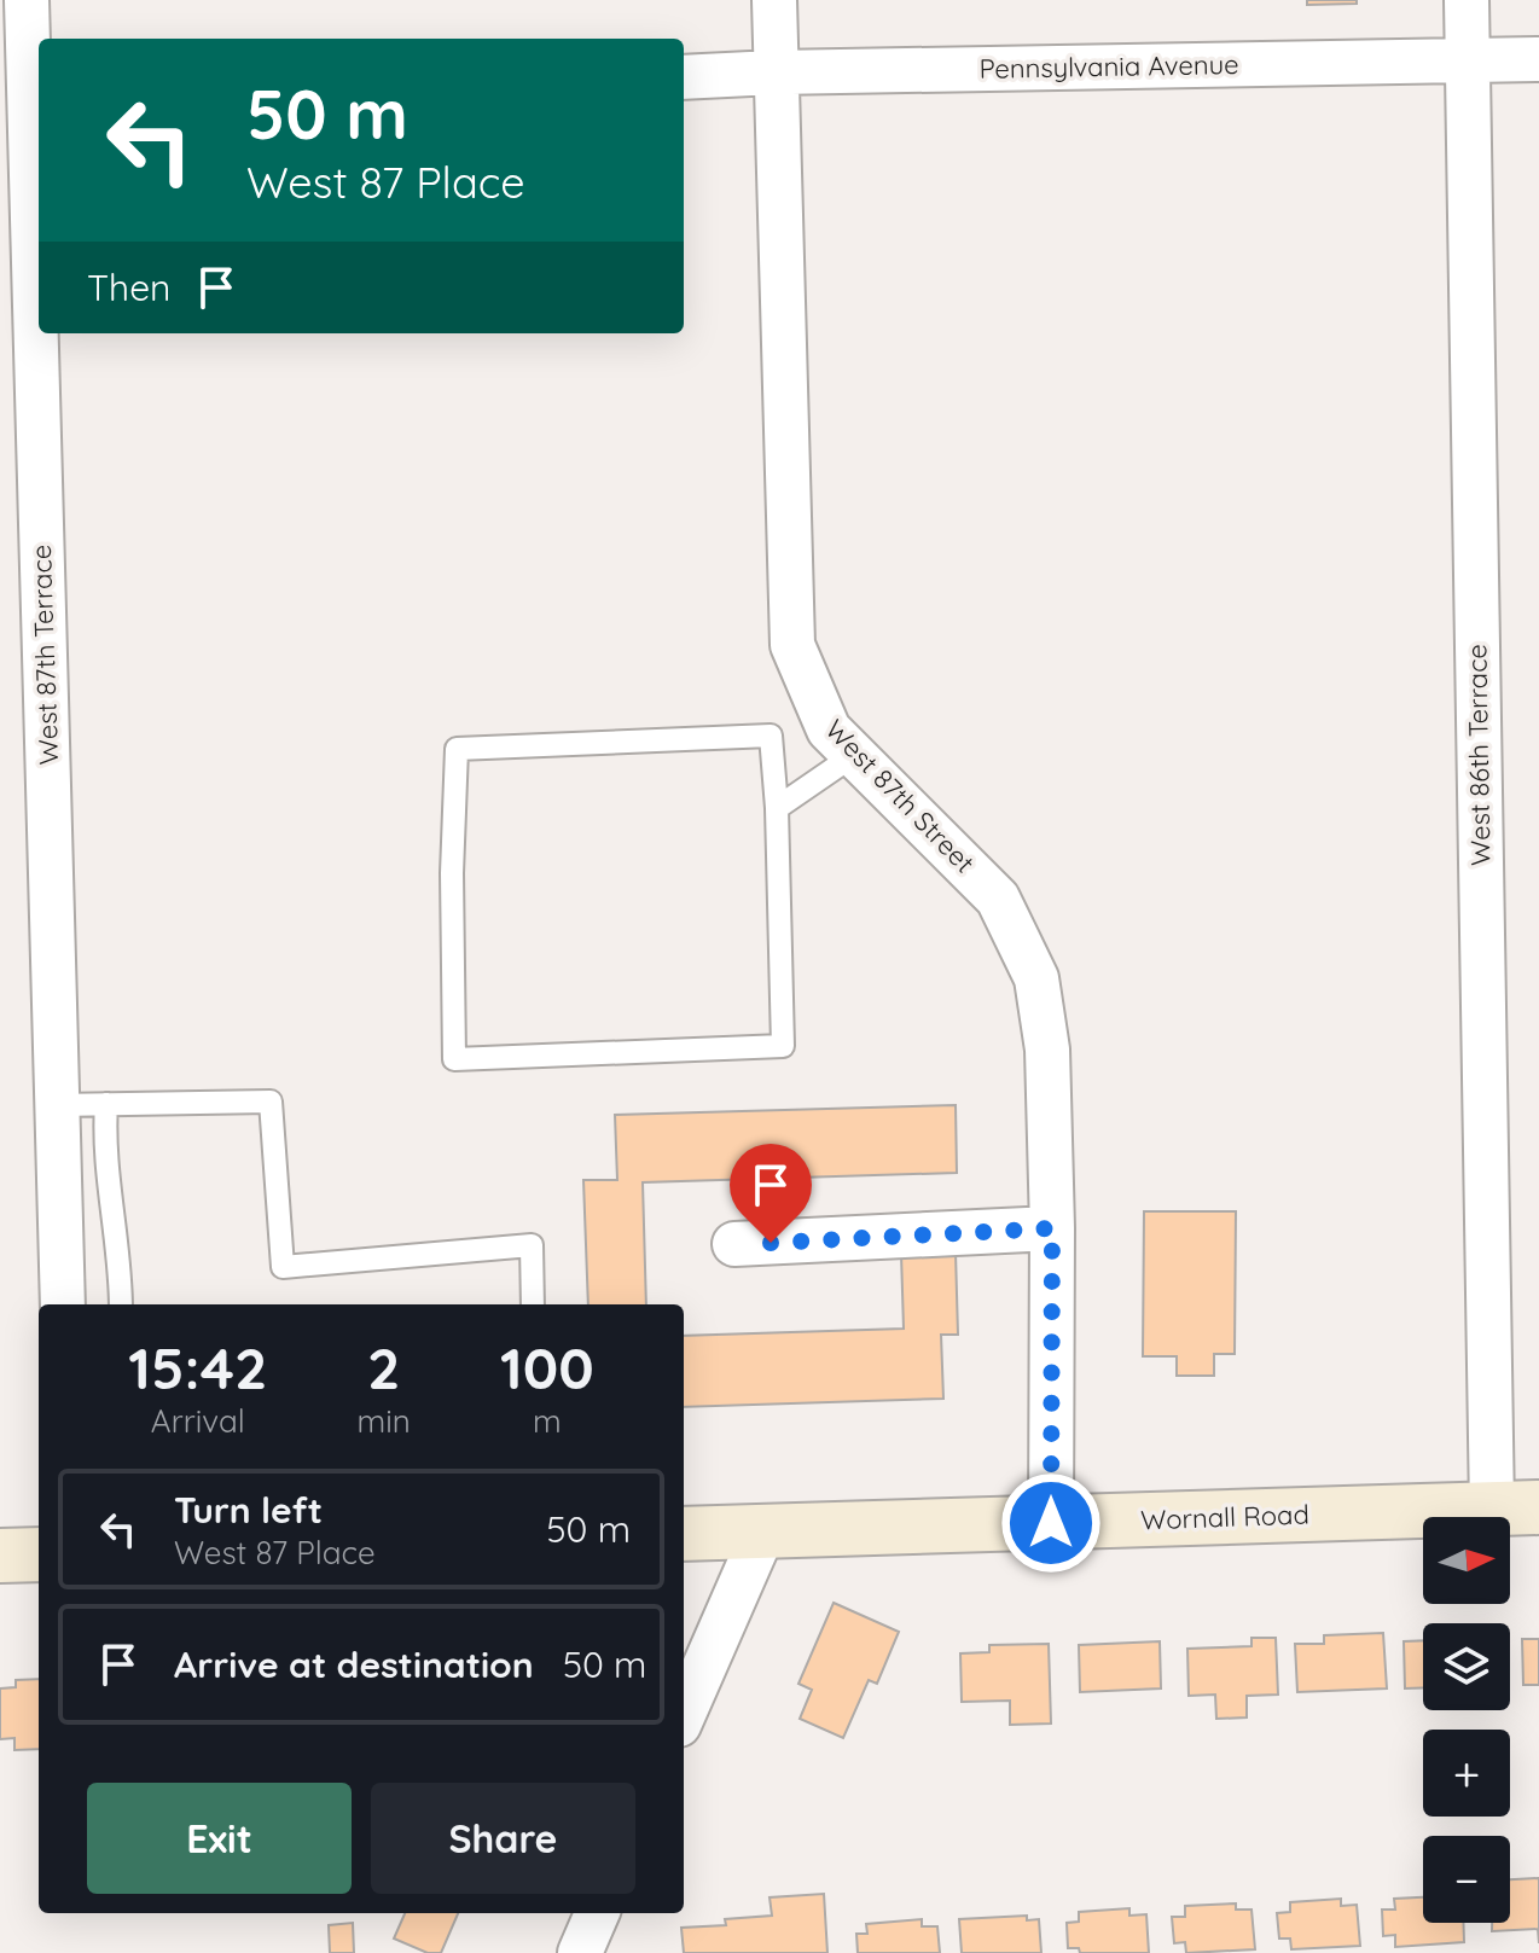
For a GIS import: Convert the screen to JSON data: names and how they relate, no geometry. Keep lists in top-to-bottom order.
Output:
{
  "streets": {
    "main road": ["Wornall Road"],
    "street": [
      "Pennsylvania Avenue",
      "West 87th Terrace",
      "West 86th Terrace",
      "West 87th Street"
    ]
  },
  "crossings": [
    ["Pennsylvania Avenue", "West 86th Terrace"],
    ["Pennsylvania Avenue", "West 87th Street"],
    ["West 86th Terrace", "Wornall Road"],
    ["West 87th Street", "Wornall Road"]
  ],
  "north": "right",
  "page": {
    "turn": ["50 m", "West 87 Place"],
    "then": "Then",
    "eta": [
      "15:42",
      "Arrival",
      "2",
      "min",
      "100",
      "m"
    ],
    "list": [
      {
        "name": "Turn left",
        "note": "West 87 Place",
        "value": "50 m"
      },
      {
        "name": "Arrive at destination",
        "value": "50 m"
      }
    ],
    "map_buttons": ["+", "−"],
    "buttons": ["Exit", "Share"]
  }
}
